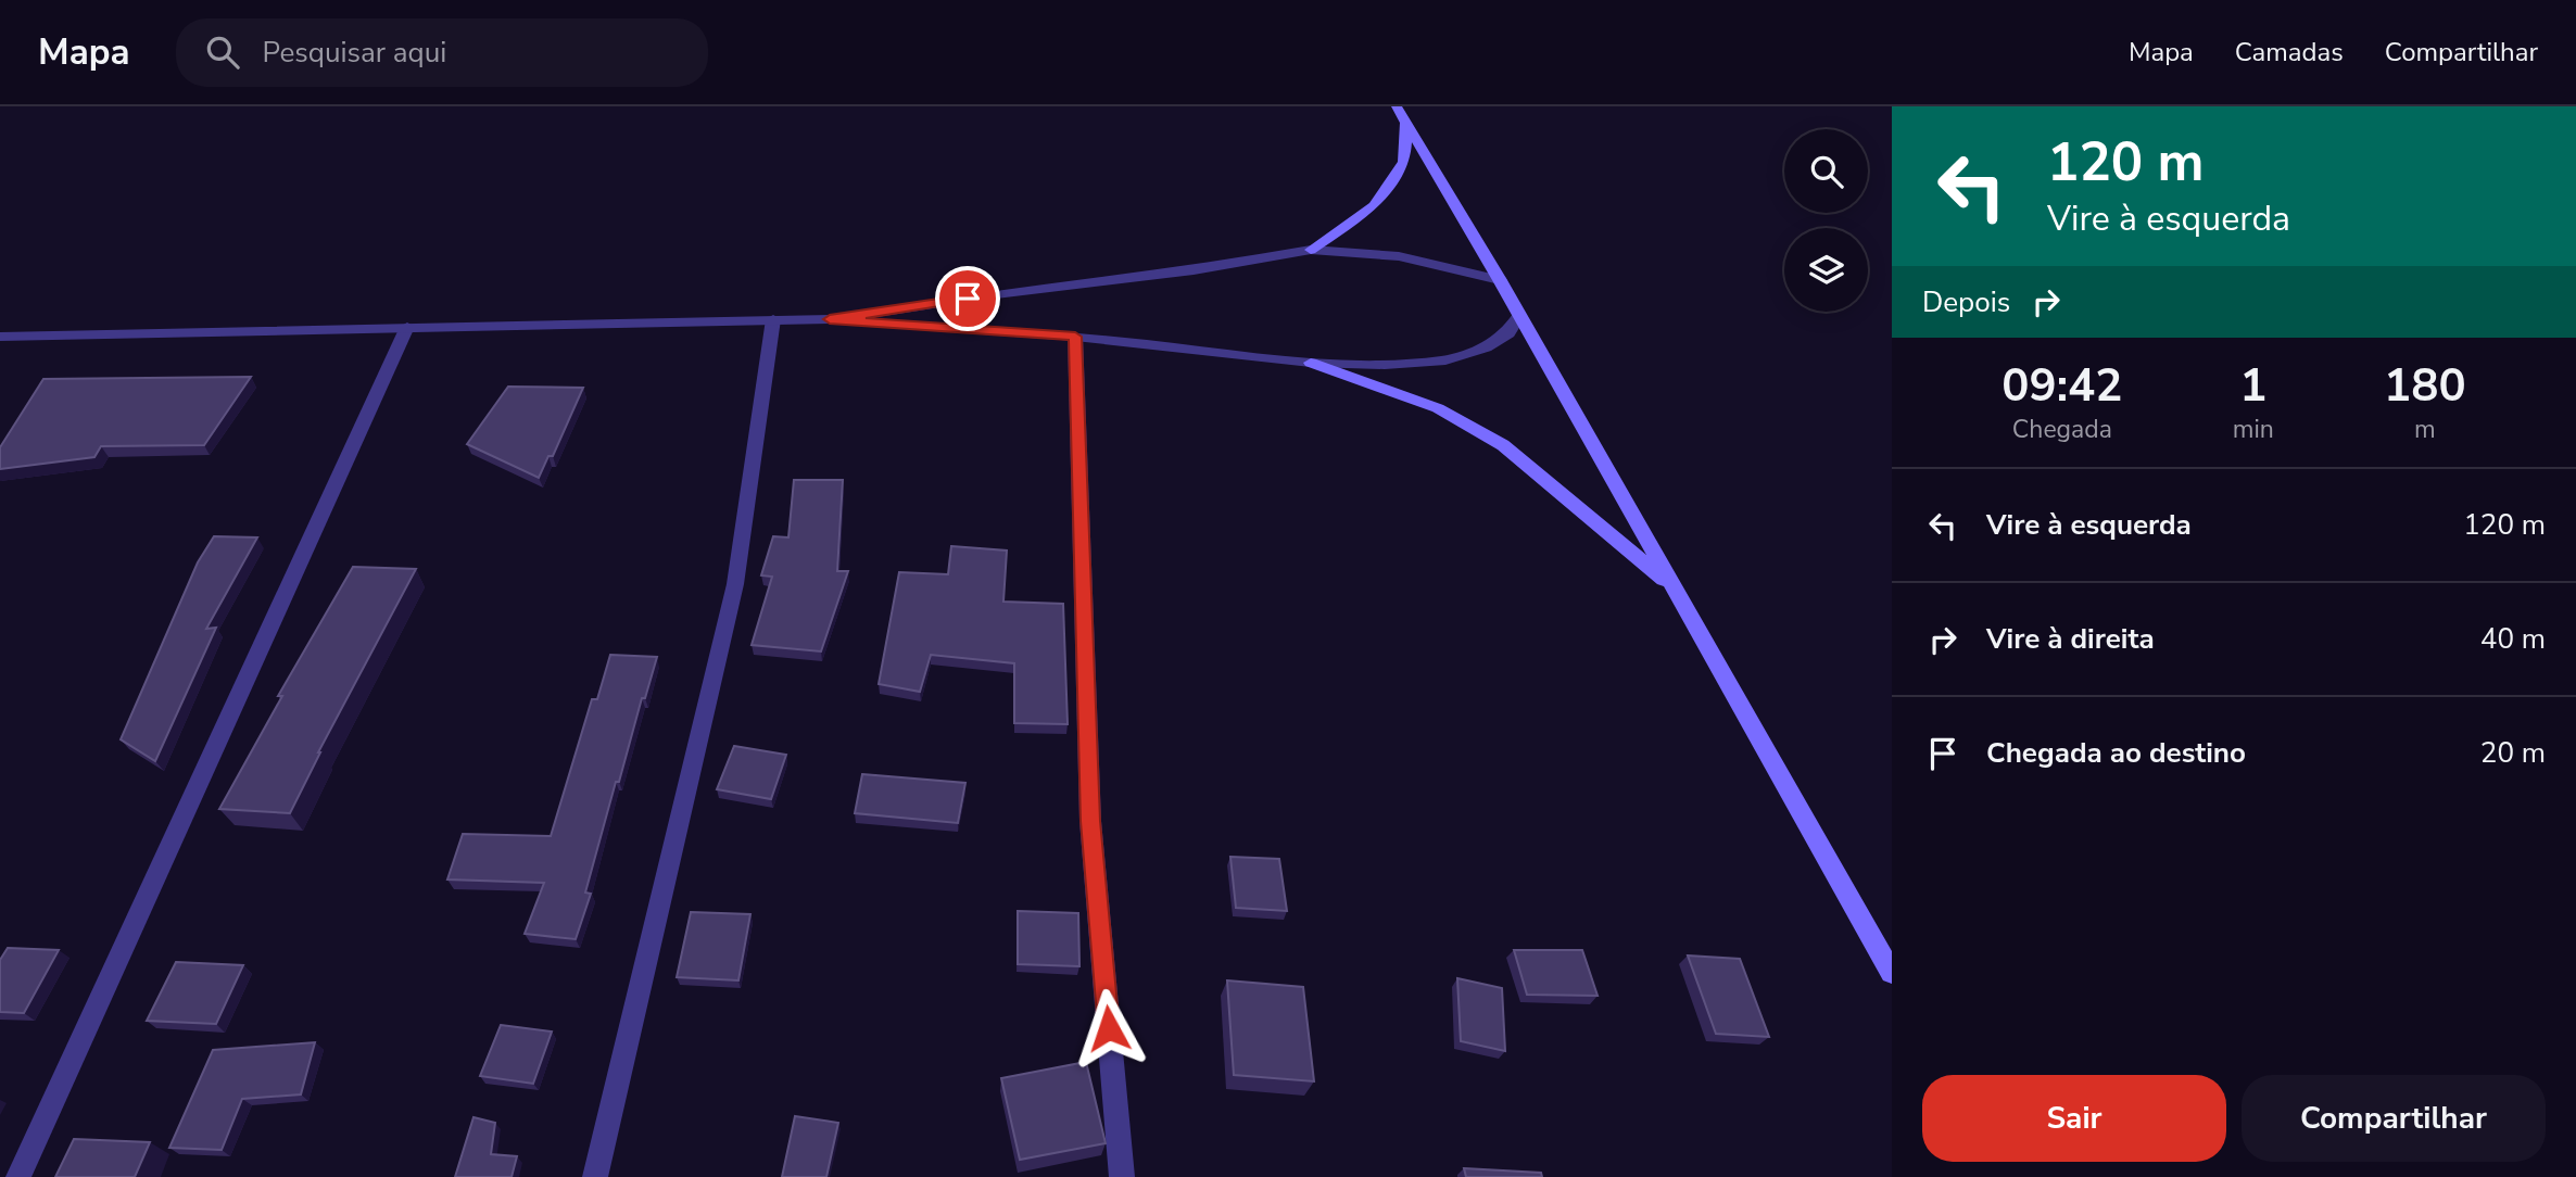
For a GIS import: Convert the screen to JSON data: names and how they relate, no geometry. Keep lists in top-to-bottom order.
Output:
{
  "page": {
    "header": "Mapa",
    "search": "Pesquisar aqui",
    "nav": ["Mapa", "Camadas", "Compartilhar"],
    "turn": ["120 m", "Vire à esquerda"],
    "then": "Depois",
    "eta": [
      "09:42",
      "Chegada",
      "1",
      "min",
      "180",
      "m"
    ],
    "list": [
      {
        "name": "Vire à esquerda",
        "value": "120 m"
      },
      {
        "name": "Vire à direita",
        "value": "40 m"
      },
      {
        "name": "Chegada ao destino",
        "value": "20 m"
      }
    ],
    "buttons": ["Sair", "Compartilhar"]
  }
}
